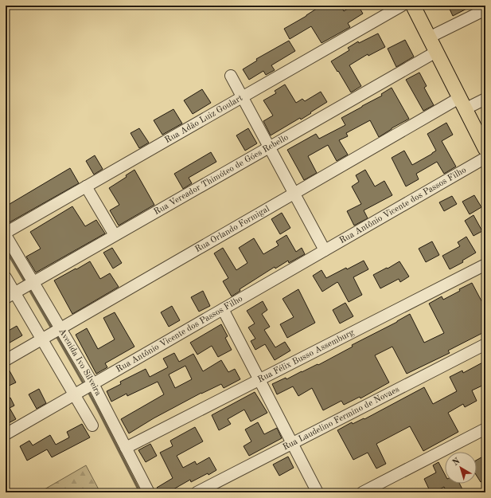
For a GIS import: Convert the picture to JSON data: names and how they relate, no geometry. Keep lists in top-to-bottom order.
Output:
{
  "streets": {
    "street": [
      "Rua Adão Luiz Goulart",
      "Rua Vereador Thimóteo de Góes Rebello",
      "Rua Antônio Vicente dos Passos Filho",
      "Rua Orlando Formigal",
      "Rua Félix Busso Assemburg",
      "Avenida Ivo Silveira",
      "Rua Laudelino Fermino de Novaes"
    ]
  },
  "crossings": [
    ["Rua Vereador Thimóteo de Góes Rebello", "Avenida Ivo Silveira"],
    ["Rua Antônio Vicente dos Passos Filho", "Avenida Ivo Silveira"],
    ["Rua Orlando Formigal", "Avenida Ivo Silveira"],
    ["Rua Félix Busso Assemburg", "Avenida Ivo Silveira"]
  ],
  "north": "top left"
}
